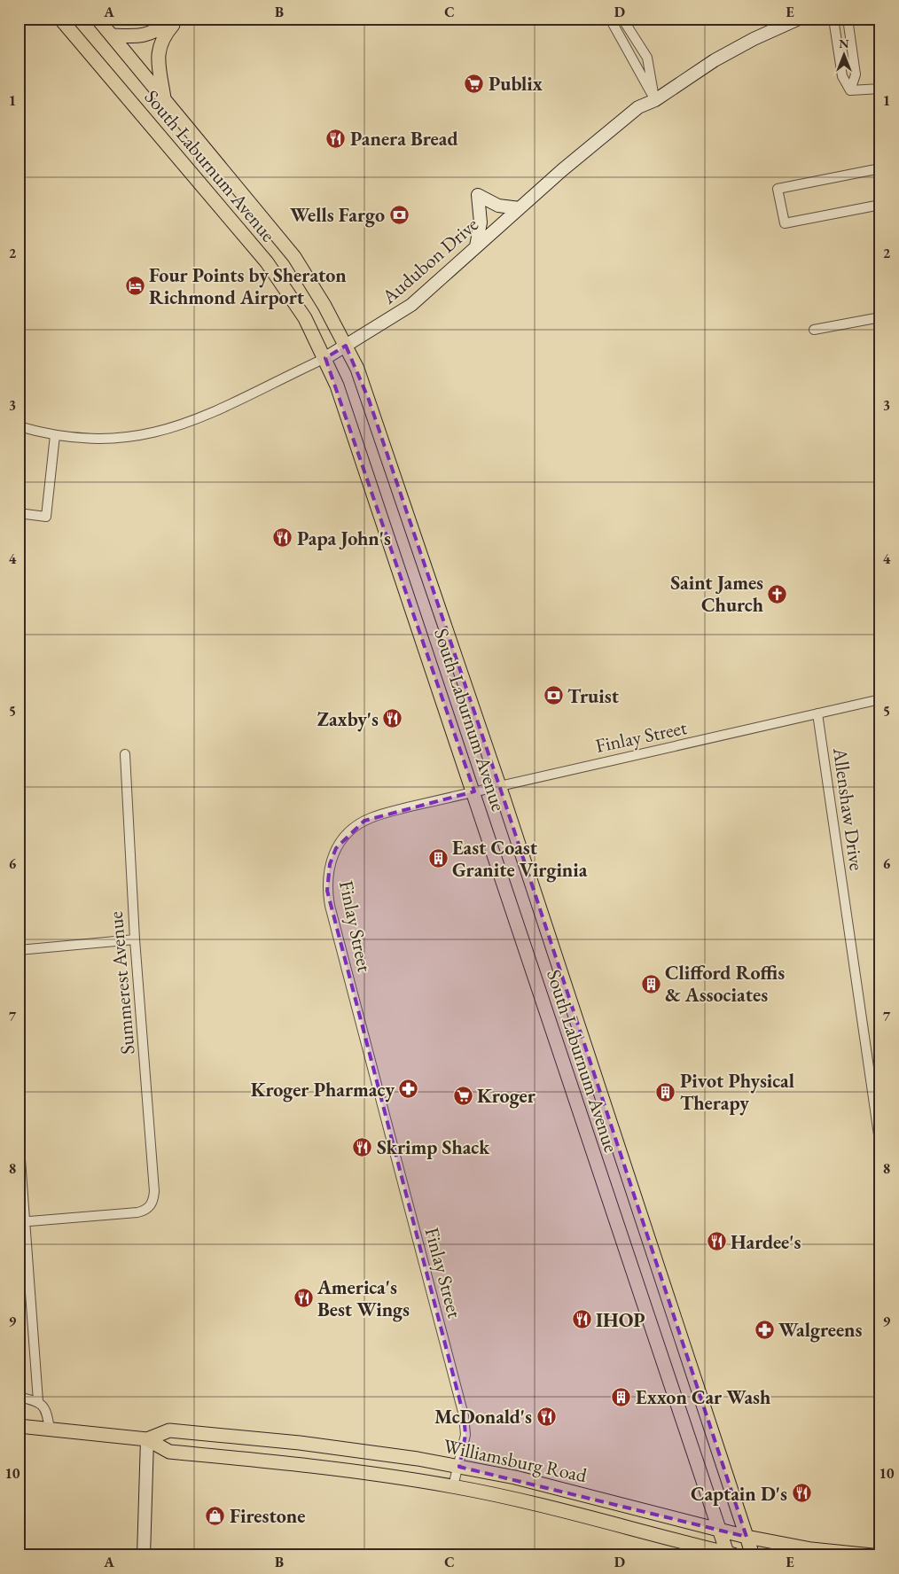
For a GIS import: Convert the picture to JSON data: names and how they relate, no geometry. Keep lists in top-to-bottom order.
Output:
{
  "streets": {
    "main road": ["South Laburnum Avenue", "Williamsburg Road"],
    "street": [
      "Audubon Drive",
      "Finlay Street",
      "Allenshaw Drive",
      "Summerest Avenue"
    ]
  },
  "crossings": [
    ["South Laburnum Avenue", "Audubon Drive"],
    ["South Laburnum Avenue", "Finlay Street"],
    ["South Laburnum Avenue", "Williamsburg Road"],
    ["Finlay Street", "Allenshaw Drive"],
    ["Finlay Street", "Williamsburg Road"]
  ],
  "places": {
    "supermarket": ["Publix", "Kroger"],
    "restaurant": [
      "Panera Bread",
      "Papa John's",
      "Zaxby's",
      "Skrimp Shack",
      "Hardee's",
      "America's Best Wings",
      "IHOP",
      "McDonald's",
      "Captain D's"
    ],
    "bank": ["Wells Fargo", "Truist"],
    "hotel": ["Four Points by Sheraton Richmond Airport"],
    "church": ["Saint James Church"],
    "building": [
      "East Coast Granite Virginia",
      "Clifford Roffis & Associates",
      "Pivot Physical Therapy",
      "Exxon Car Wash"
    ],
    "pharmacy": ["Kroger Pharmacy", "Walgreens"],
    "shop": ["Firestone"]
  },
  "north": "top",
  "grid": {
    "columns": [
      "A",
      "B",
      "C",
      "D",
      "E"
    ],
    "rows": [
      "1",
      "2",
      "3",
      "4",
      "5",
      "6",
      "7",
      "8",
      "9",
      "10"
    ]
  }
}
